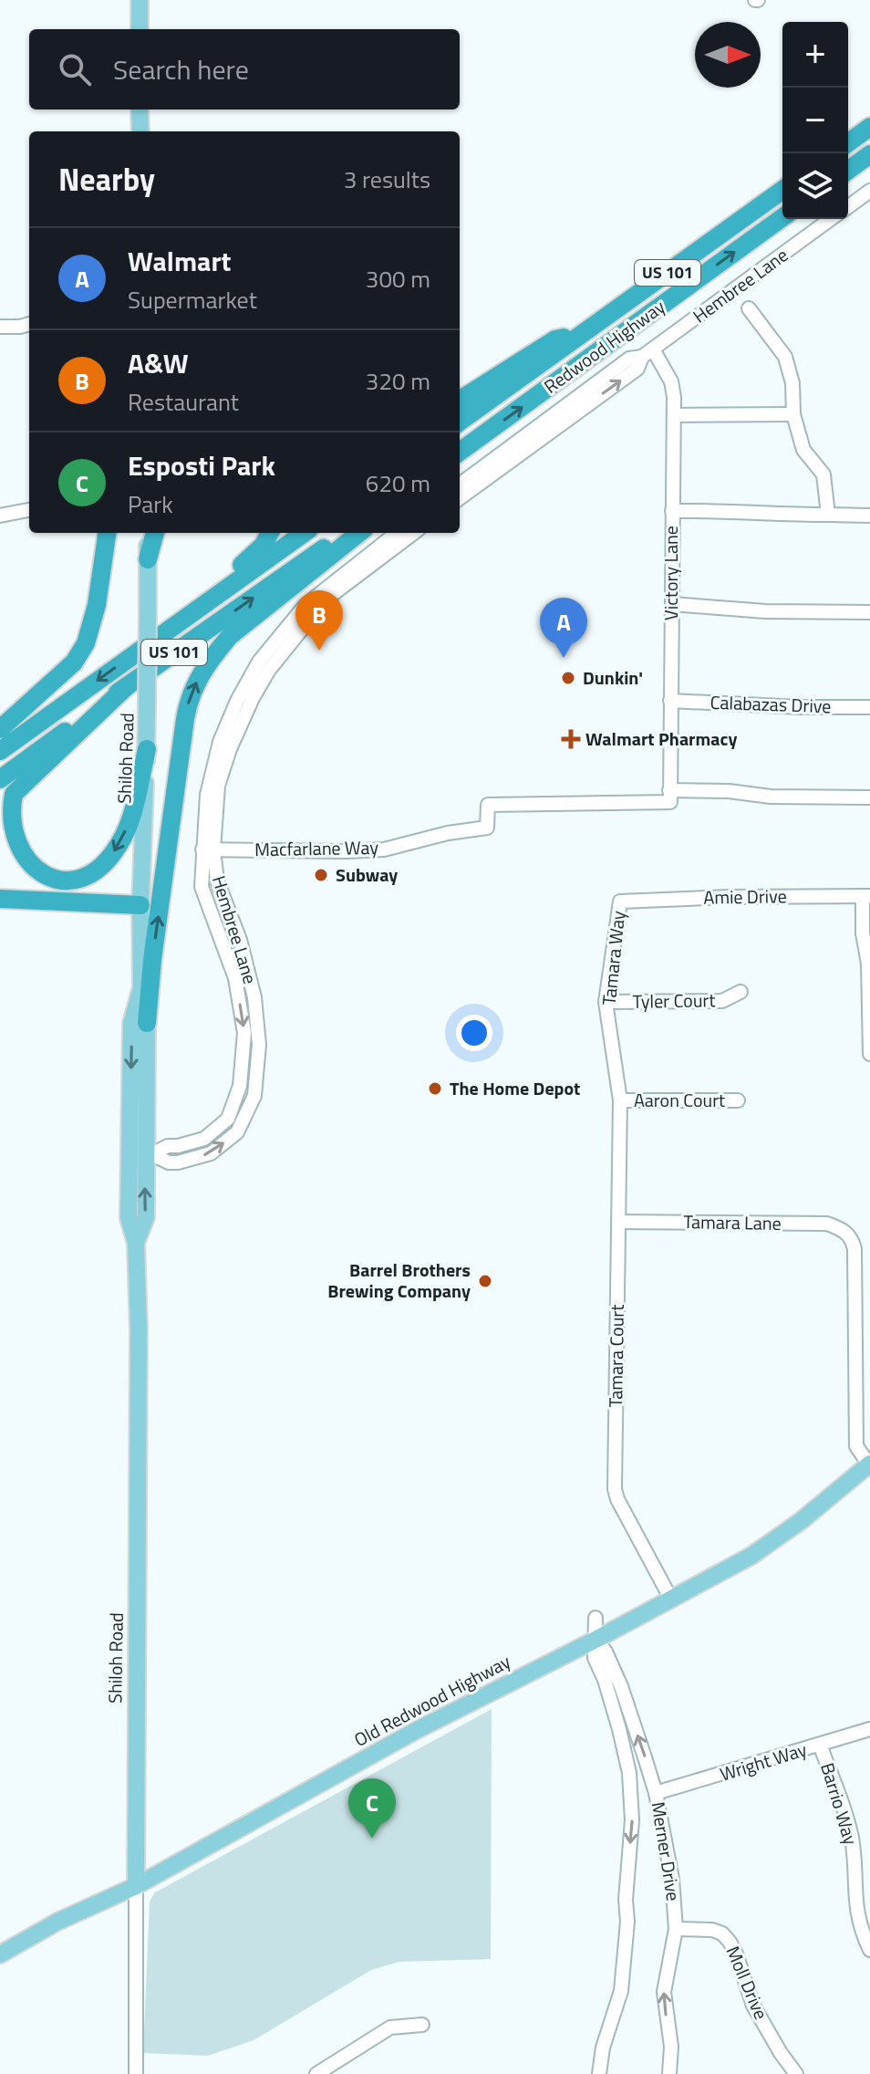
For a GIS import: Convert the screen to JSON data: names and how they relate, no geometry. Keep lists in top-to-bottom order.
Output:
{
  "streets": {
    "highway": ["US 101", "Redwood Highway"],
    "main road": ["Shiloh Road", "Old Redwood Highway"],
    "street": [
      "Hembree Lane",
      "Victory Lane",
      "Calabazas Drive",
      "Macfarlane Way",
      "Amie Drive",
      "Tamara Way",
      "Tyler Court",
      "Aaron Court",
      "Tamara Lane",
      "Tamara Court",
      "Wright Way",
      "Barrio Way",
      "Merner Drive",
      "Moll Drive"
    ]
  },
  "crossings": [
    ["Hembree Lane", "Victory Lane"],
    ["Hembree Lane", "Shiloh Road"],
    ["Hembree Lane", "Macfarlane Way"],
    ["Victory Lane", "Calabazas Drive"],
    ["Victory Lane", "Macfarlane Way"],
    ["Shiloh Road", "Old Redwood Highway"],
    ["Amie Drive", "Tamara Way"],
    ["Tamara Way", "Tyler Court"],
    ["Tamara Way", "Aaron Court"],
    ["Tamara Way", "Tamara Court"],
    ["Aaron Court", "Tamara Court"],
    ["Tamara Lane", "Tamara Court"],
    ["Tamara Lane", "Old Redwood Highway"],
    ["Tamara Court", "Old Redwood Highway"],
    ["Old Redwood Highway", "Merner Drive"],
    ["Wright Way", "Barrio Way"],
    ["Wright Way", "Merner Drive"],
    ["Merner Drive", "Moll Drive"]
  ],
  "places": {
    "other": [
      "Dunkin'",
      "Subway",
      "The Home Depot",
      "Barrel Brothers Brewing Company"
    ],
    "health": ["Walmart Pharmacy"]
  },
  "north": "right",
  "page": {
    "map_buttons": ["+", "−"],
    "search": "Search here",
    "heading": ["Nearby", "3 results"],
    "list": [
      {
        "mark": "A",
        "name": "Walmart",
        "note": "Supermarket",
        "value": "300 m"
      },
      {
        "mark": "B",
        "name": "A&W",
        "note": "Restaurant",
        "value": "320 m"
      },
      {
        "mark": "C",
        "name": "Esposti Park",
        "note": "Park",
        "value": "620 m"
      }
    ],
    "pins": ["B", "A", "C"]
  }
}
